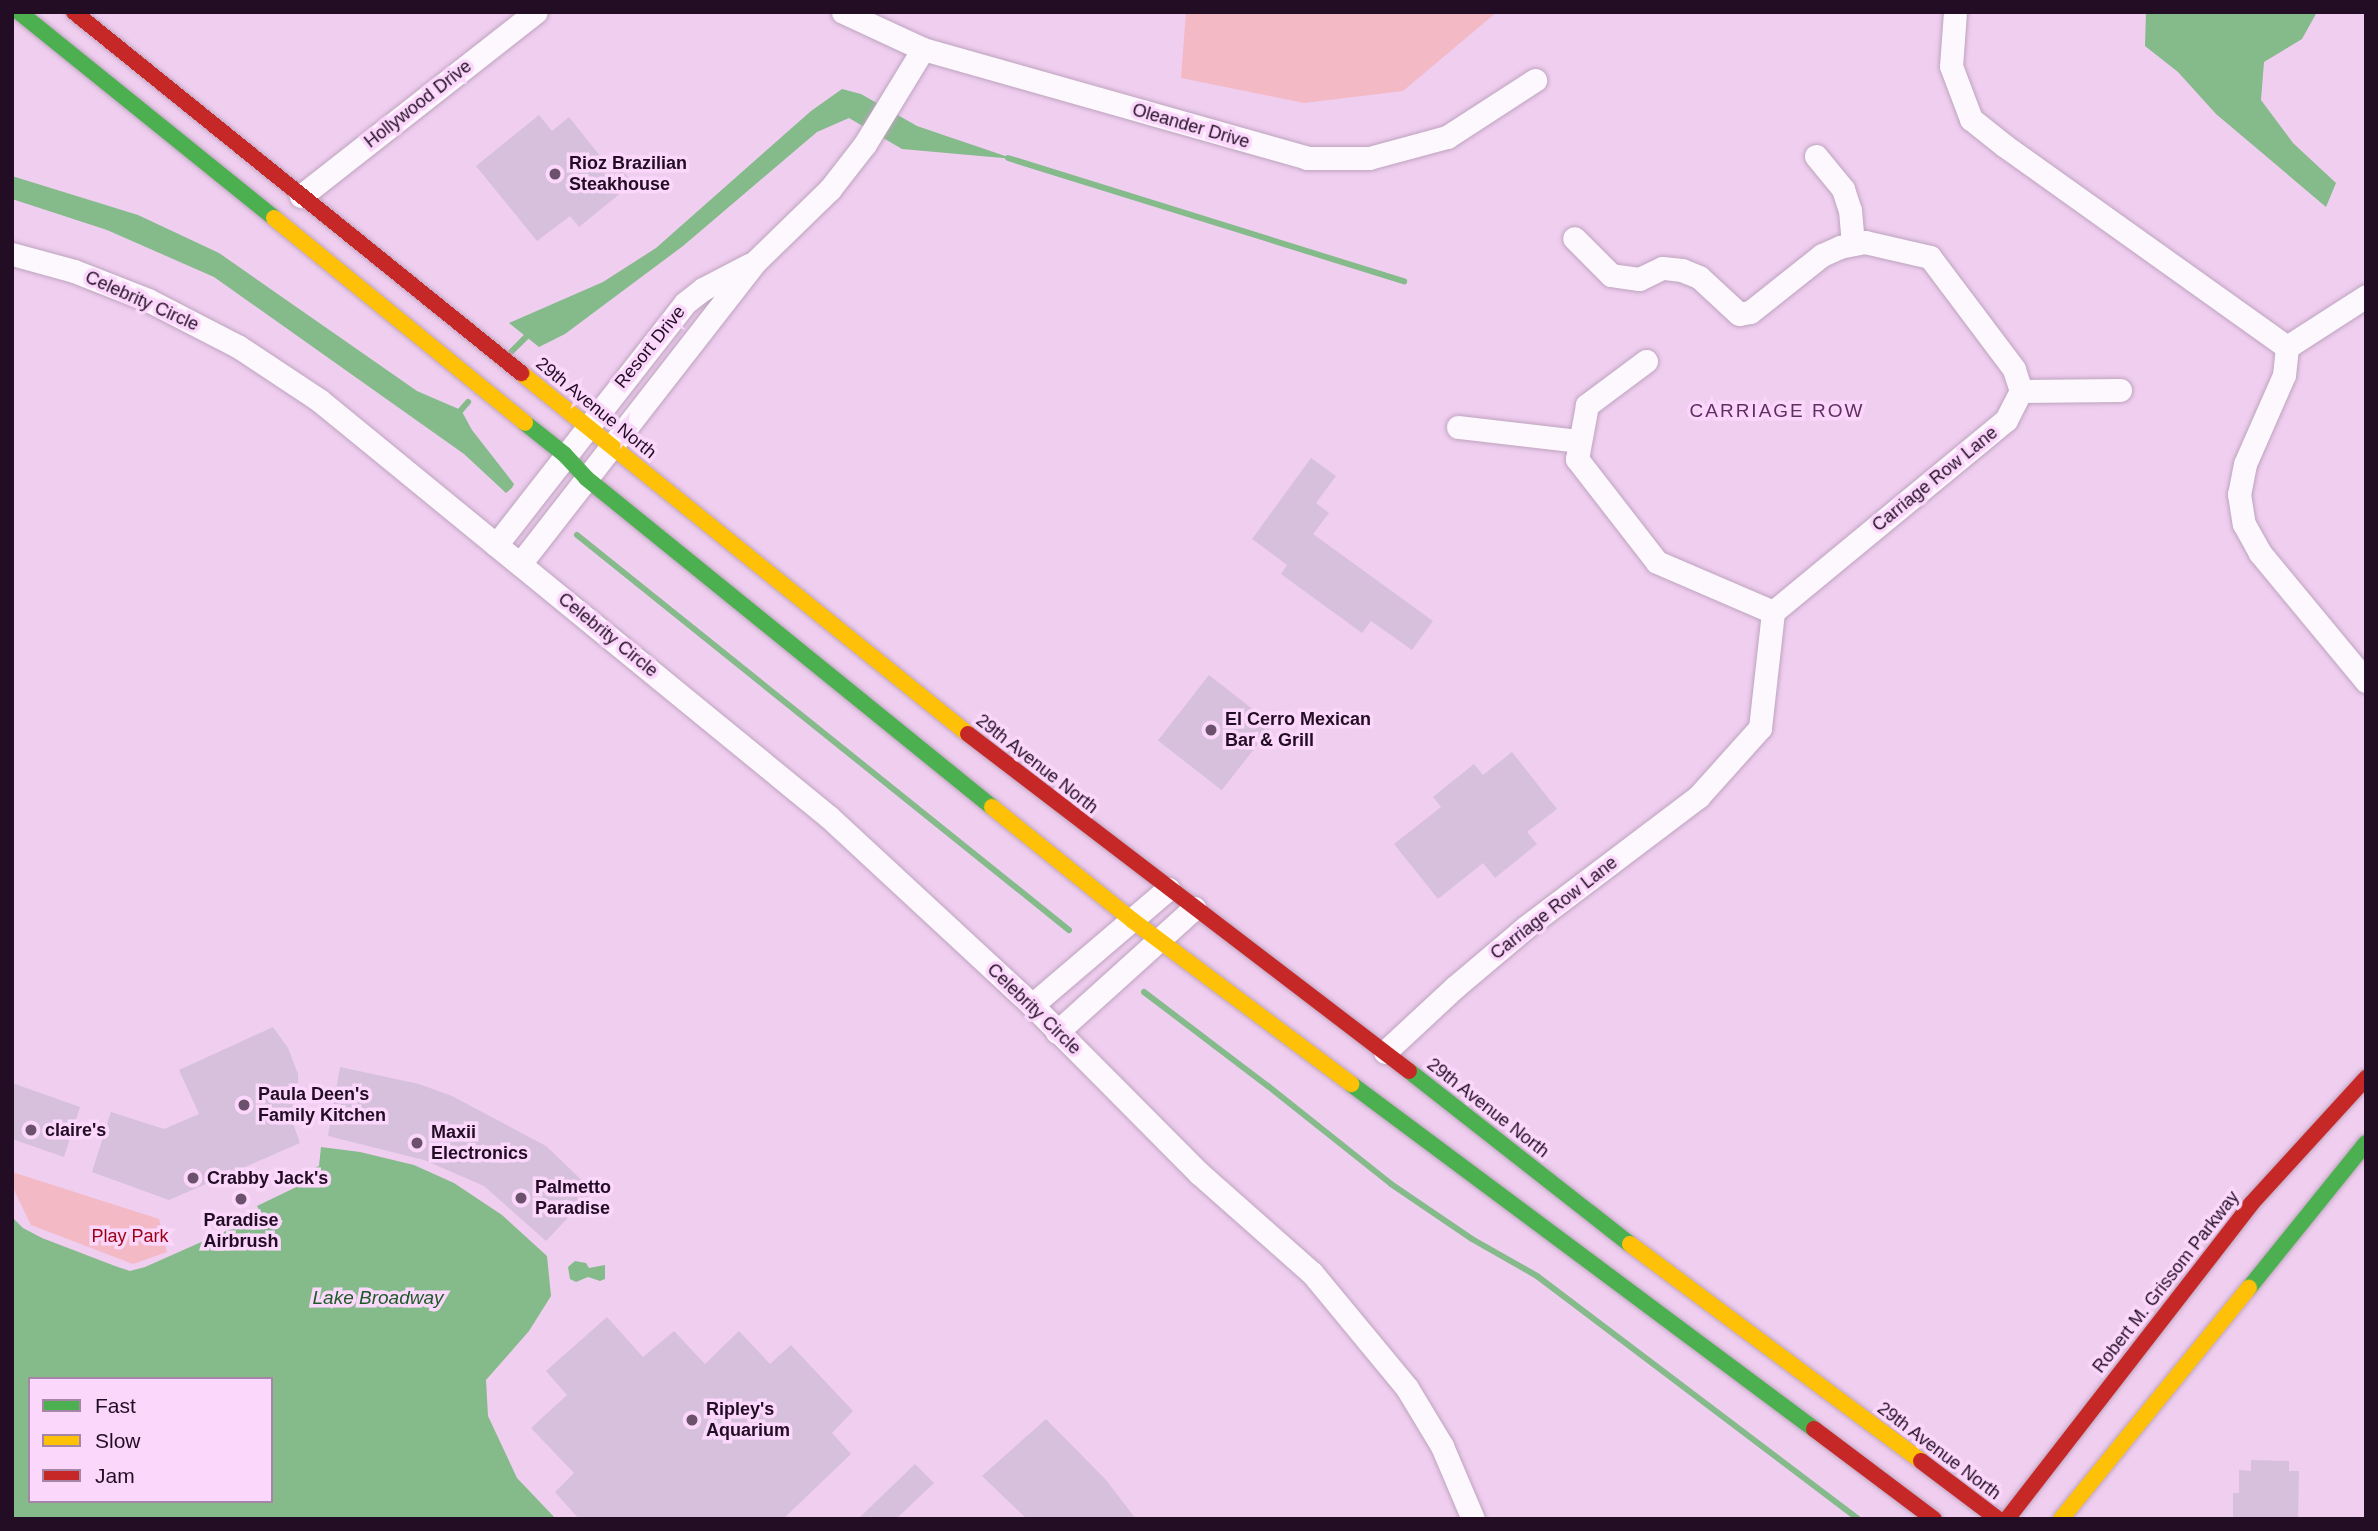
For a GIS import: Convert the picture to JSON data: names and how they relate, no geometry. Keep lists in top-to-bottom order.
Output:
{
  "streets": {
    "main road": ["29th Avenue North", "Robert M. Grissom Parkway"],
    "street": [
      "Hollywood Drive",
      "Oleander Drive",
      "Celebrity Circle",
      "Resort Drive",
      "Carriage Row Lane"
    ]
  },
  "crossings": [
    ["Hollywood Drive", "29th Avenue North"],
    ["Oleander Drive", "Resort Drive"],
    ["Resort Drive", "29th Avenue North"],
    ["29th Avenue North", "Carriage Row Lane"]
  ],
  "districts": ["CARRIAGE ROW"],
  "water": ["Lake Broadway"],
  "parks": ["Play Park"],
  "places": [
    "Rioz Brazilian Steakhouse",
    "El Cerro Mexican Bar & Grill",
    "Paula Deen's Family Kitchen",
    "claire's",
    "Maxii Electronics",
    "Crabby Jack's",
    "Palmetto Paradise",
    "Paradise Airbrush",
    "Ripley's Aquarium"
  ],
  "legend": ["Fast", "Slow", "Jam"]
}
